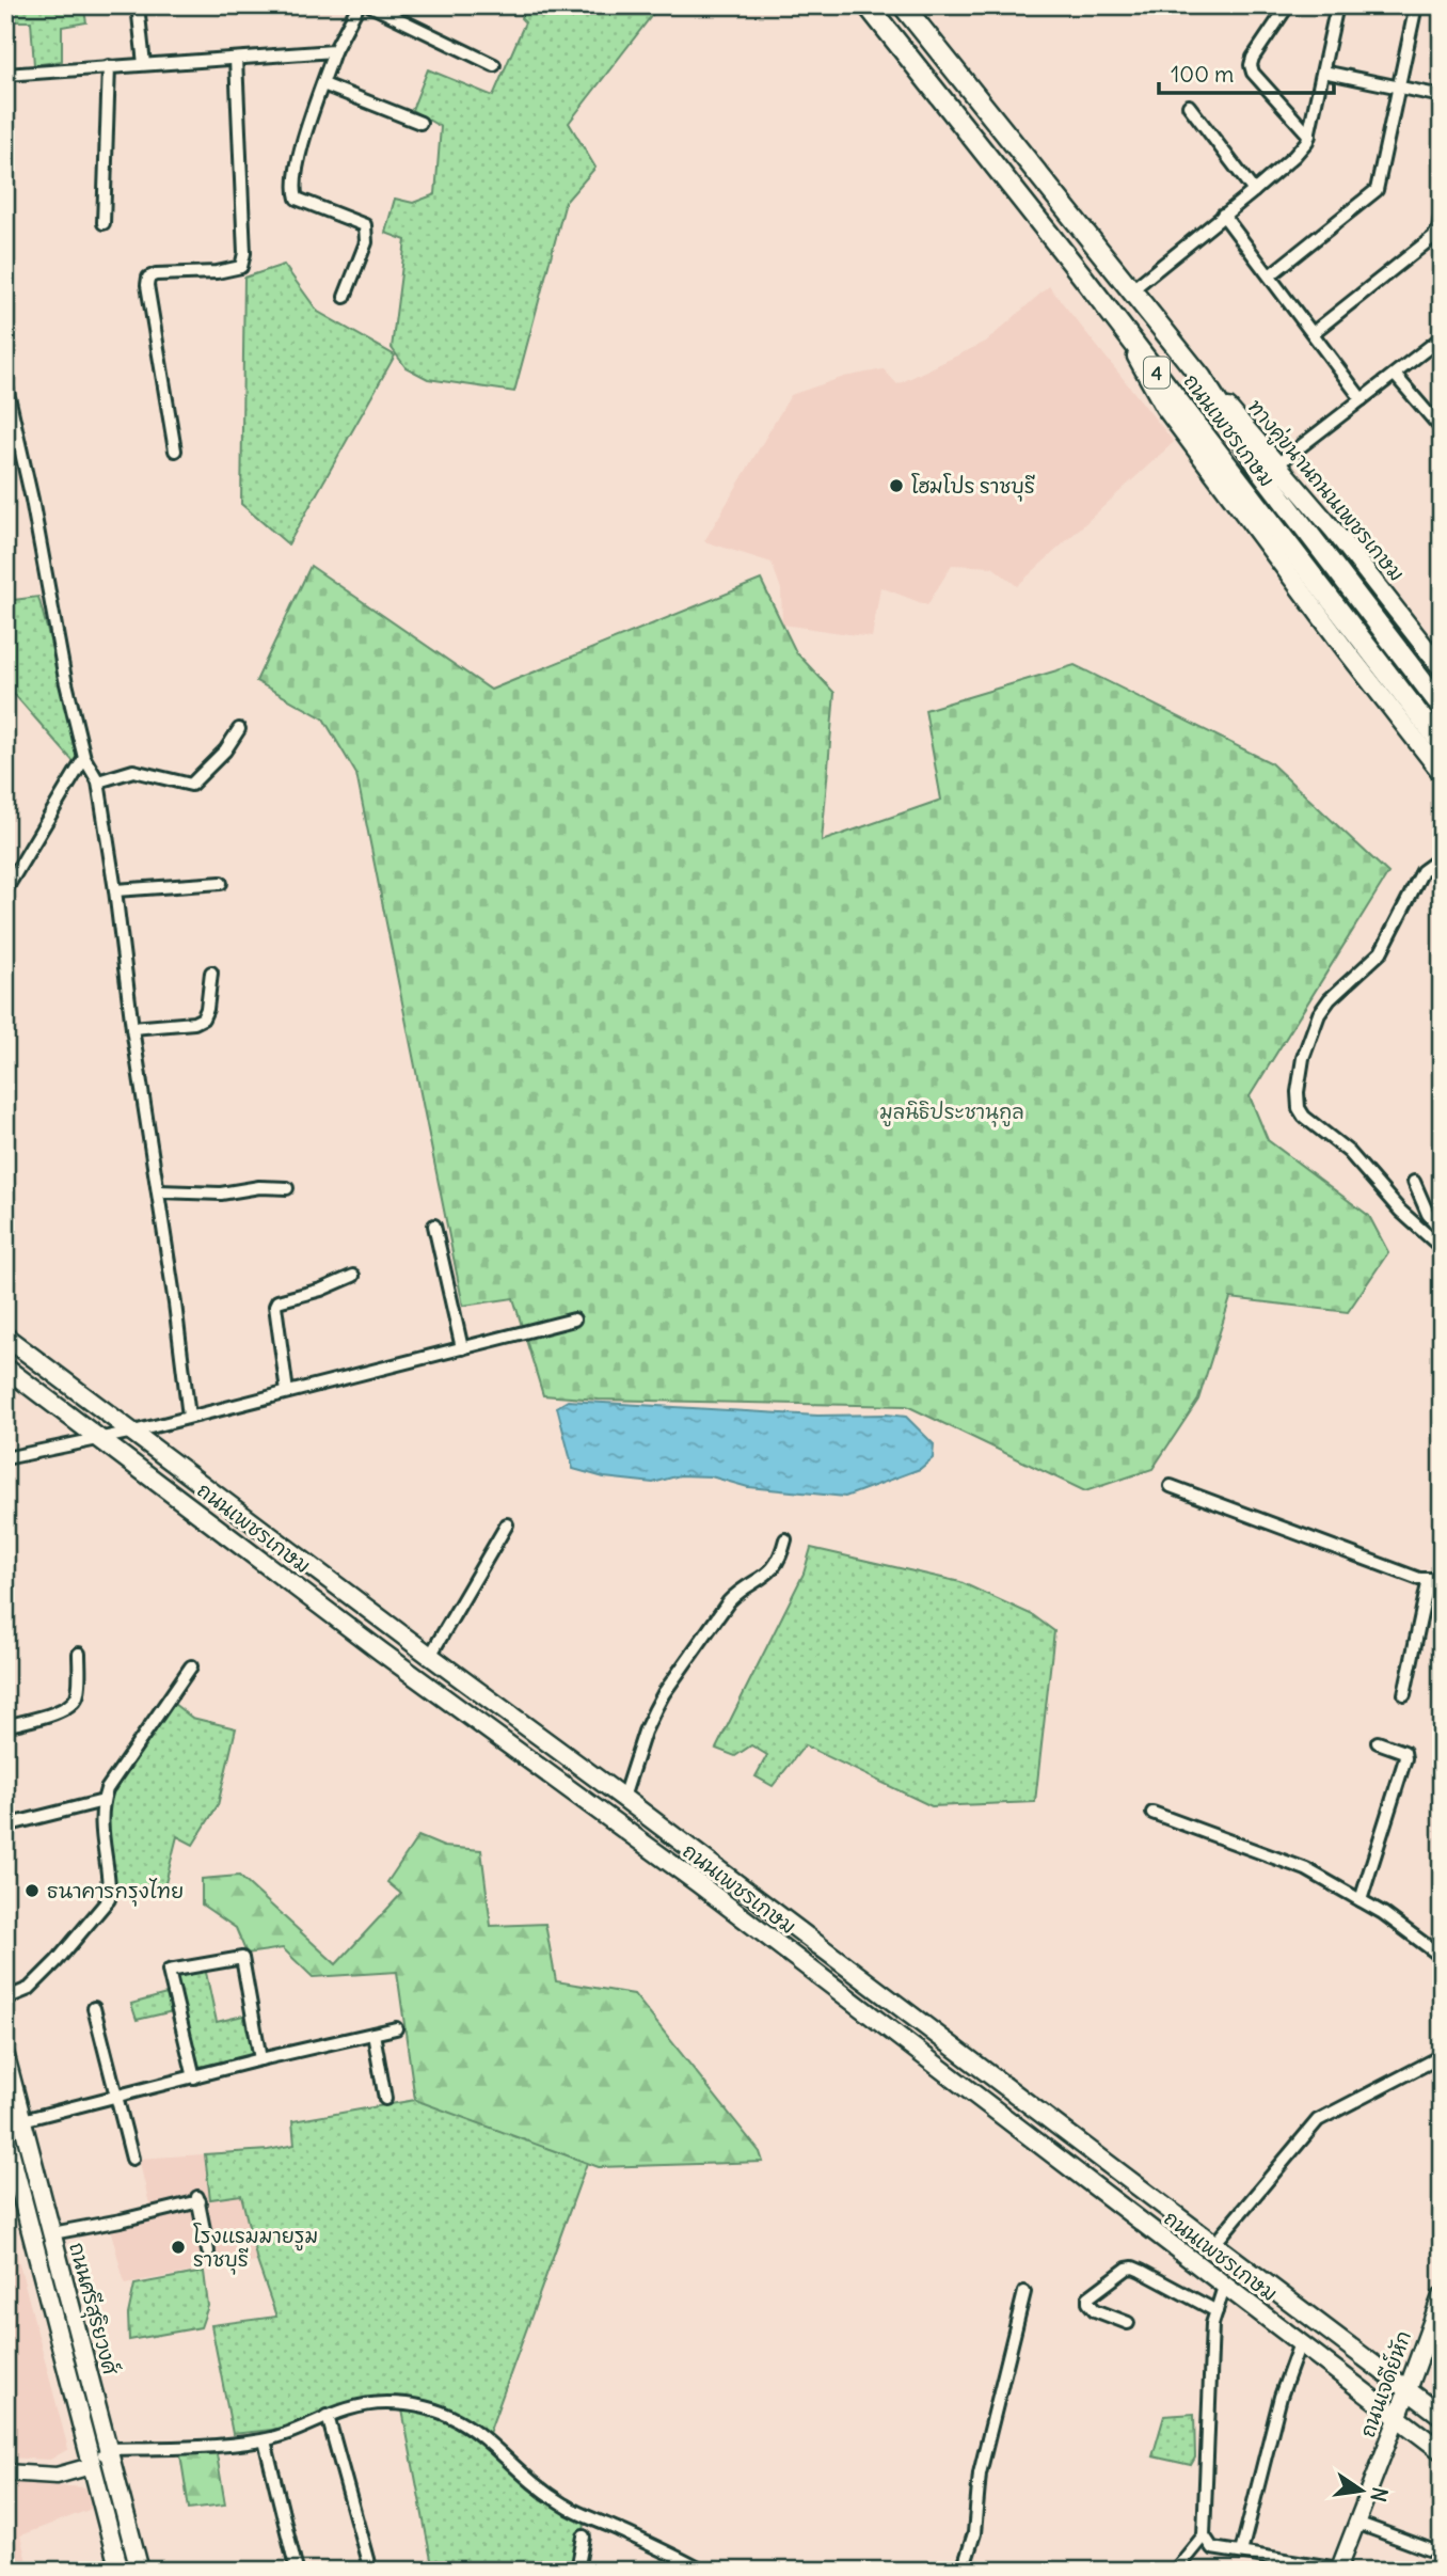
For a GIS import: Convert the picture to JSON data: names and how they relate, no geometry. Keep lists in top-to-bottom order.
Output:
{
  "streets": {
    "highway": ["4", "ถนนเพชรเกษม"],
    "main road": ["ทางคู่ขนานถนนเพชรเกษม", "ถนนศรีสุริยวงศ์", "ถนนเจดีย์หัก"]
  },
  "crossings": [
    ["4", "ถนนเพชรเกษม"],
    ["ถนนเพชรเกษม", "ทางคู่ขนานถนนเพชรเกษม"],
    ["ถนนเพชรเกษม", "ถนนเจดีย์หัก"]
  ],
  "parks": ["มูลนิธิประชานุกูล"],
  "places": ["โฮมโปร ราชบุรี", "ธนาคารกรุงไทย", "โรงแรมมายรูม ราชบุรี"],
  "scale_bar": "100 m",
  "north": "right"
}
